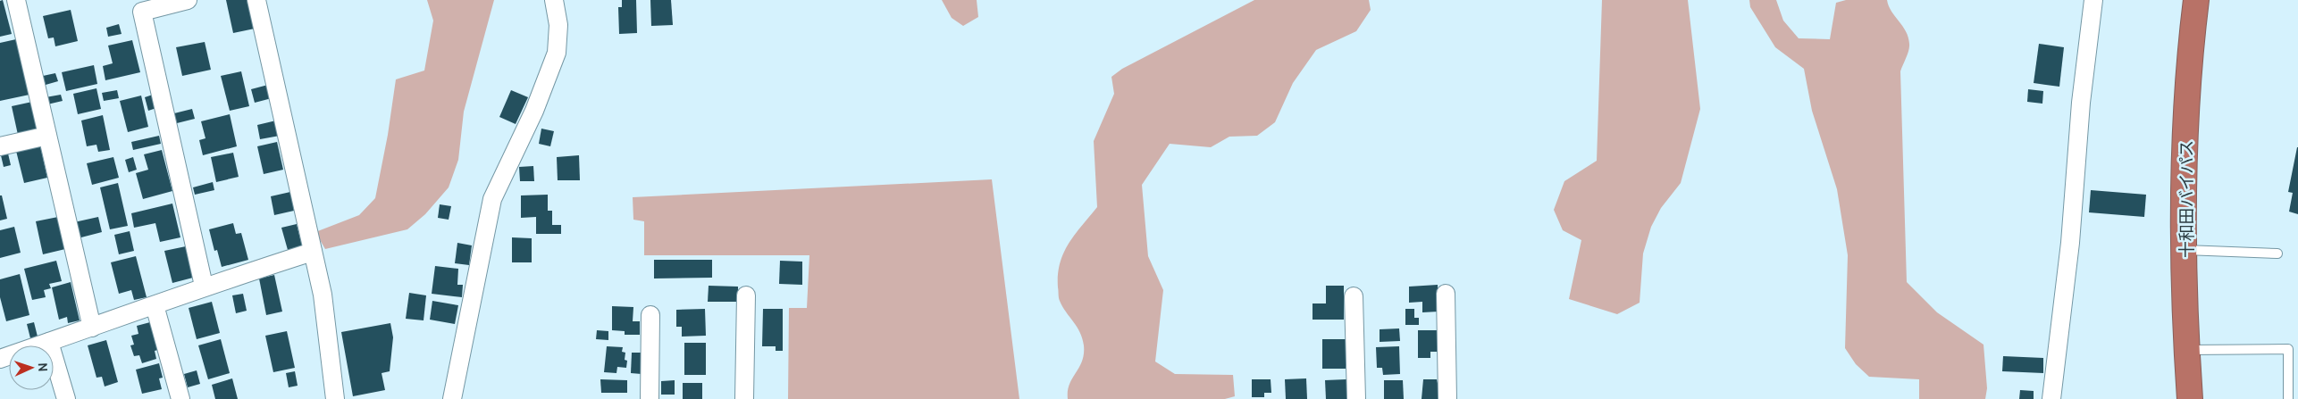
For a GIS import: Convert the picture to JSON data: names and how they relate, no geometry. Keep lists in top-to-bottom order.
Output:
{
  "streets": {
    "highway": ["十和田バイパス"]
  },
  "north": "right"
}
